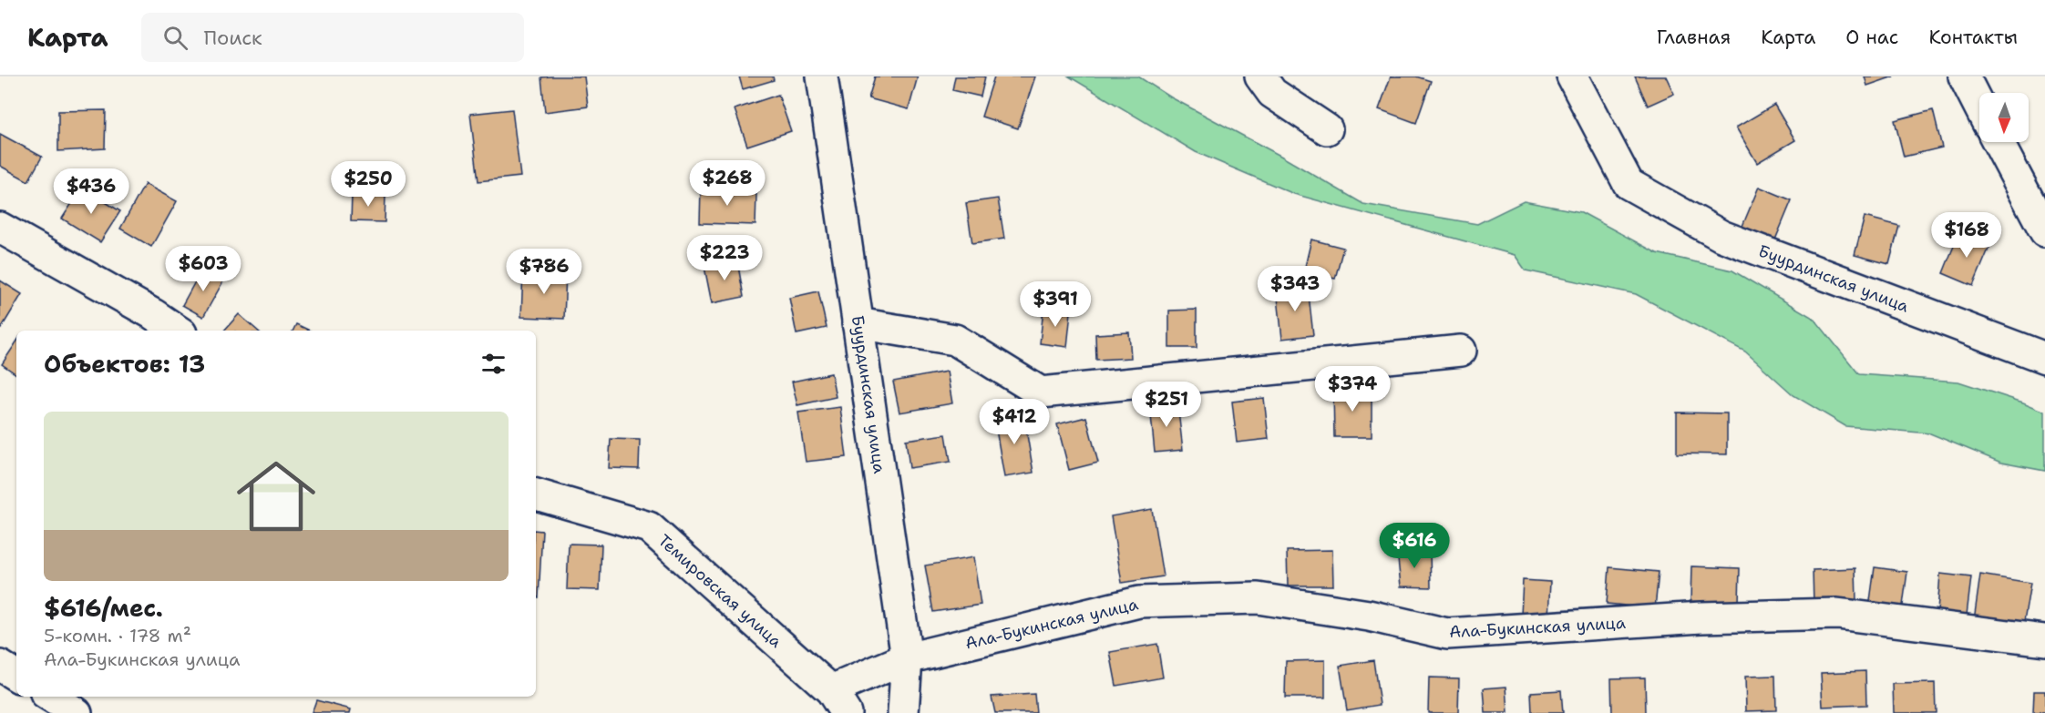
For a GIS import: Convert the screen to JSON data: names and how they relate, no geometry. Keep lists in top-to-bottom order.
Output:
{
  "streets": {
    "street": ["Буурдинская улица", "Темировская улица", "Ала-Букинская улица"]
  },
  "crossings": [
    ["Буурдинская улица", "Темировская улица"],
    ["Буурдинская улица", "Ала-Букинская улица"],
    ["Темировская улица", "Ала-Букинская улица"]
  ],
  "north": "bottom",
  "page": {
    "header": "Карта",
    "search": "Поиск",
    "nav": [
      "Главная",
      "Карта",
      "О нас",
      "Контакты"
    ],
    "price": [
      "$268",
      "$250",
      "$436",
      "$168",
      "$223",
      "$603",
      "$786",
      "$343",
      "$391",
      "$374",
      "$251",
      "$412",
      "$616"
    ],
    "heading": "Объектов: 13",
    "list": [
      {
        "name": "$616/мес.",
        "note": "5-комн. · 178 m² · Ала-Букинская улица"
      }
    ]
  }
}
